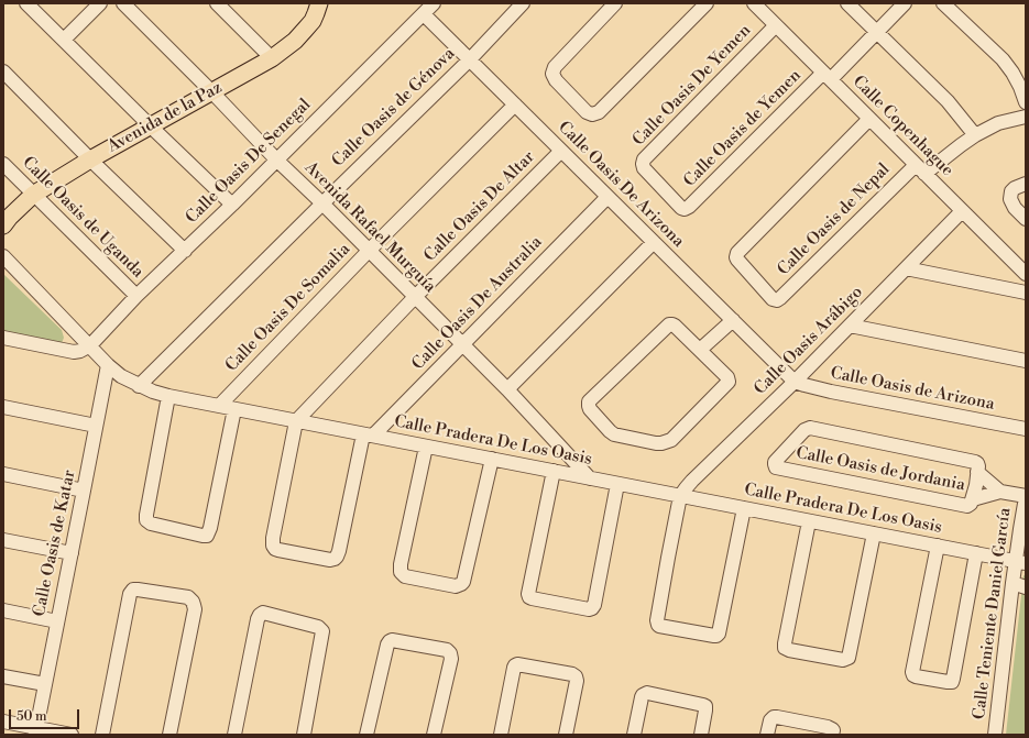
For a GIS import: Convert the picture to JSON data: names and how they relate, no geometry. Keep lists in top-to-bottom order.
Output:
{
  "streets": {
    "main road": ["Avenida de la Paz"],
    "street": [
      "Calle Oasis De Yemen",
      "Calle Oasis de Génova",
      "Calle Copenhague",
      "Calle Oasis de Yemen",
      "Calle Oasis De Senegal",
      "Calle Oasis De Arizona",
      "Calle Oasis De Altar",
      "Calle Oasis de Uganda",
      "Calle Oasis de Nepal",
      "Avenida Rafael Murguía",
      "Calle Oasis De Australia",
      "Calle Oasis De Somalia",
      "Calle Oasis Arábigo",
      "Calle Oasis de Arizona",
      "Calle Pradera De Los Oasis",
      "Calle Oasis de Jordania",
      "Calle Oasis de Katar",
      "Calle Teniente Daniel García"
    ]
  },
  "crossings": [
    ["Calle Oasis De Yemen", "Calle Copenhague"],
    ["Calle Oasis De Yemen", "Calle Oasis de Yemen"],
    ["Calle Oasis de Génova", "Calle Oasis De Arizona"],
    ["Calle Oasis de Génova", "Avenida Rafael Murguía"],
    ["Calle Oasis de Génova", "Calle Pradera De Los Oasis"],
    ["Avenida de la Paz", "Calle Oasis de Uganda"],
    ["Avenida de la Paz", "Avenida Rafael Murguía"],
    ["Calle Copenhague", "Calle Oasis de Yemen"],
    ["Calle Copenhague", "Calle Oasis de Nepal"],
    ["Calle Copenhague", "Calle Oasis Arábigo"],
    ["Calle Oasis De Senegal", "Calle Oasis De Arizona"],
    ["Calle Oasis De Senegal", "Calle Oasis de Uganda"],
    ["Calle Oasis De Senegal", "Avenida Rafael Murguía"],
    ["Calle Oasis De Senegal", "Calle Pradera De Los Oasis"],
    ["Calle Oasis De Arizona", "Calle Oasis De Altar"],
    ["Calle Oasis De Arizona", "Calle Oasis De Australia"],
    ["Calle Oasis De Arizona", "Calle Oasis De Somalia"],
    ["Calle Oasis De Arizona", "Calle Oasis Arábigo"],
    ["Calle Oasis De Arizona", "Calle Oasis de Arizona"],
    ["Calle Oasis De Altar", "Avenida Rafael Murguía"],
    ["Calle Oasis De Altar", "Calle Pradera De Los Oasis"],
    ["Avenida Rafael Murguía", "Calle Oasis De Australia"],
    ["Avenida Rafael Murguía", "Calle Oasis De Somalia"],
    ["Avenida Rafael Murguía", "Calle Pradera De Los Oasis"],
    ["Calle Oasis De Australia", "Calle Pradera De Los Oasis"],
    ["Calle Oasis De Somalia", "Calle Pradera De Los Oasis"],
    ["Calle Oasis Arábigo", "Calle Oasis de Arizona"],
    ["Calle Oasis Arábigo", "Calle Pradera De Los Oasis"],
    ["Calle Pradera De Los Oasis", "Calle Oasis de Katar"],
    ["Calle Pradera De Los Oasis", "Calle Teniente Daniel García"],
    ["Calle Oasis de Jordania", "Calle Teniente Daniel García"]
  ],
  "scale_bar": "50 m"
}
